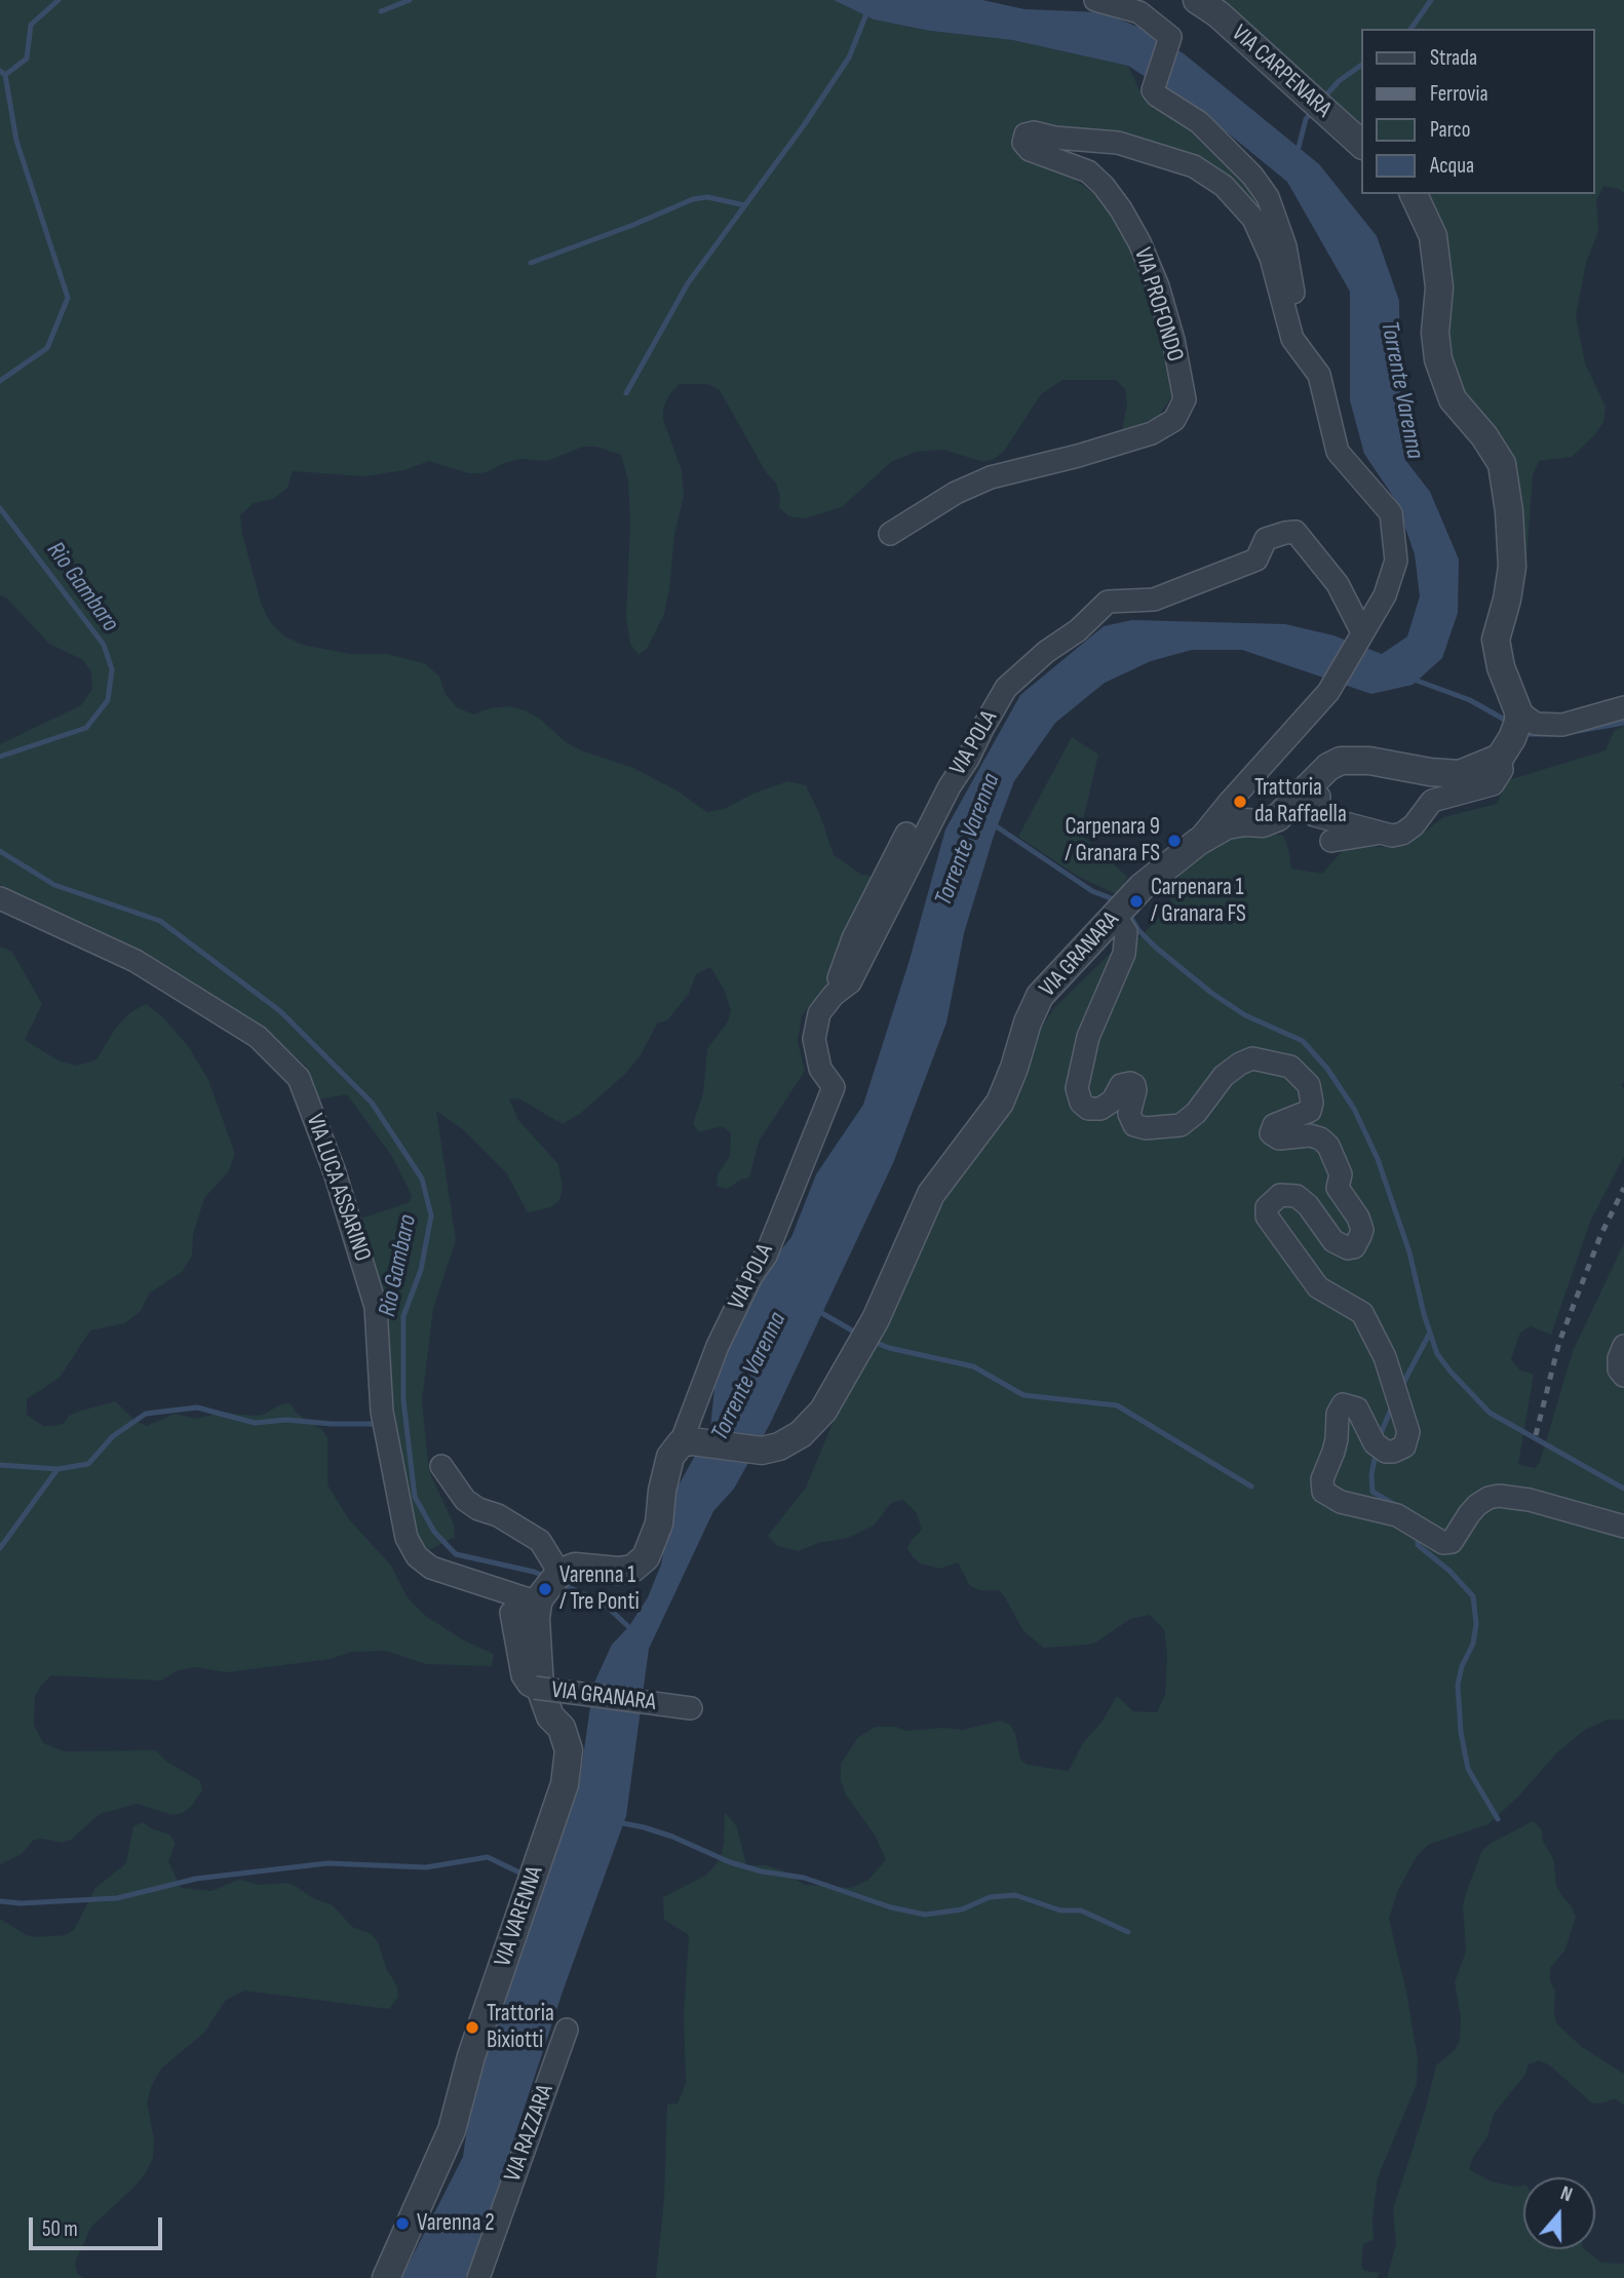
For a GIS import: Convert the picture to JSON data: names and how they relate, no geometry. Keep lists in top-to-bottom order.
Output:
{
  "streets": {
    "street": [
      "VIA CARPENARA",
      "VIA PROFONDO",
      "VIA POLA",
      "VIA GRANARA",
      "VIA LUCA ASSARINO",
      "VIA VARENNA",
      "VIA RAZZARA"
    ]
  },
  "crossings": [
    ["VIA PROFONDO", "VIA GRANARA"],
    ["VIA POLA", "VIA GRANARA"],
    ["VIA GRANARA", "VIA VARENNA"],
    ["VIA LUCA ASSARINO", "VIA VARENNA"]
  ],
  "water": ["Torrente Varenna", "Rio Gambaro"],
  "places": [
    "Trattoria da Raffaella",
    "Carpenara 9 / Granara FS",
    "Carpenara 1 / Granara FS",
    "Varenna 1 / Tre Ponti",
    "Trattoria Bixiotti",
    "Varenna 2"
  ],
  "legend": [
    "Strada",
    "Ferrovia",
    "Parco",
    "Acqua"
  ],
  "scale_bar": "50 m",
  "north": "top"
}
